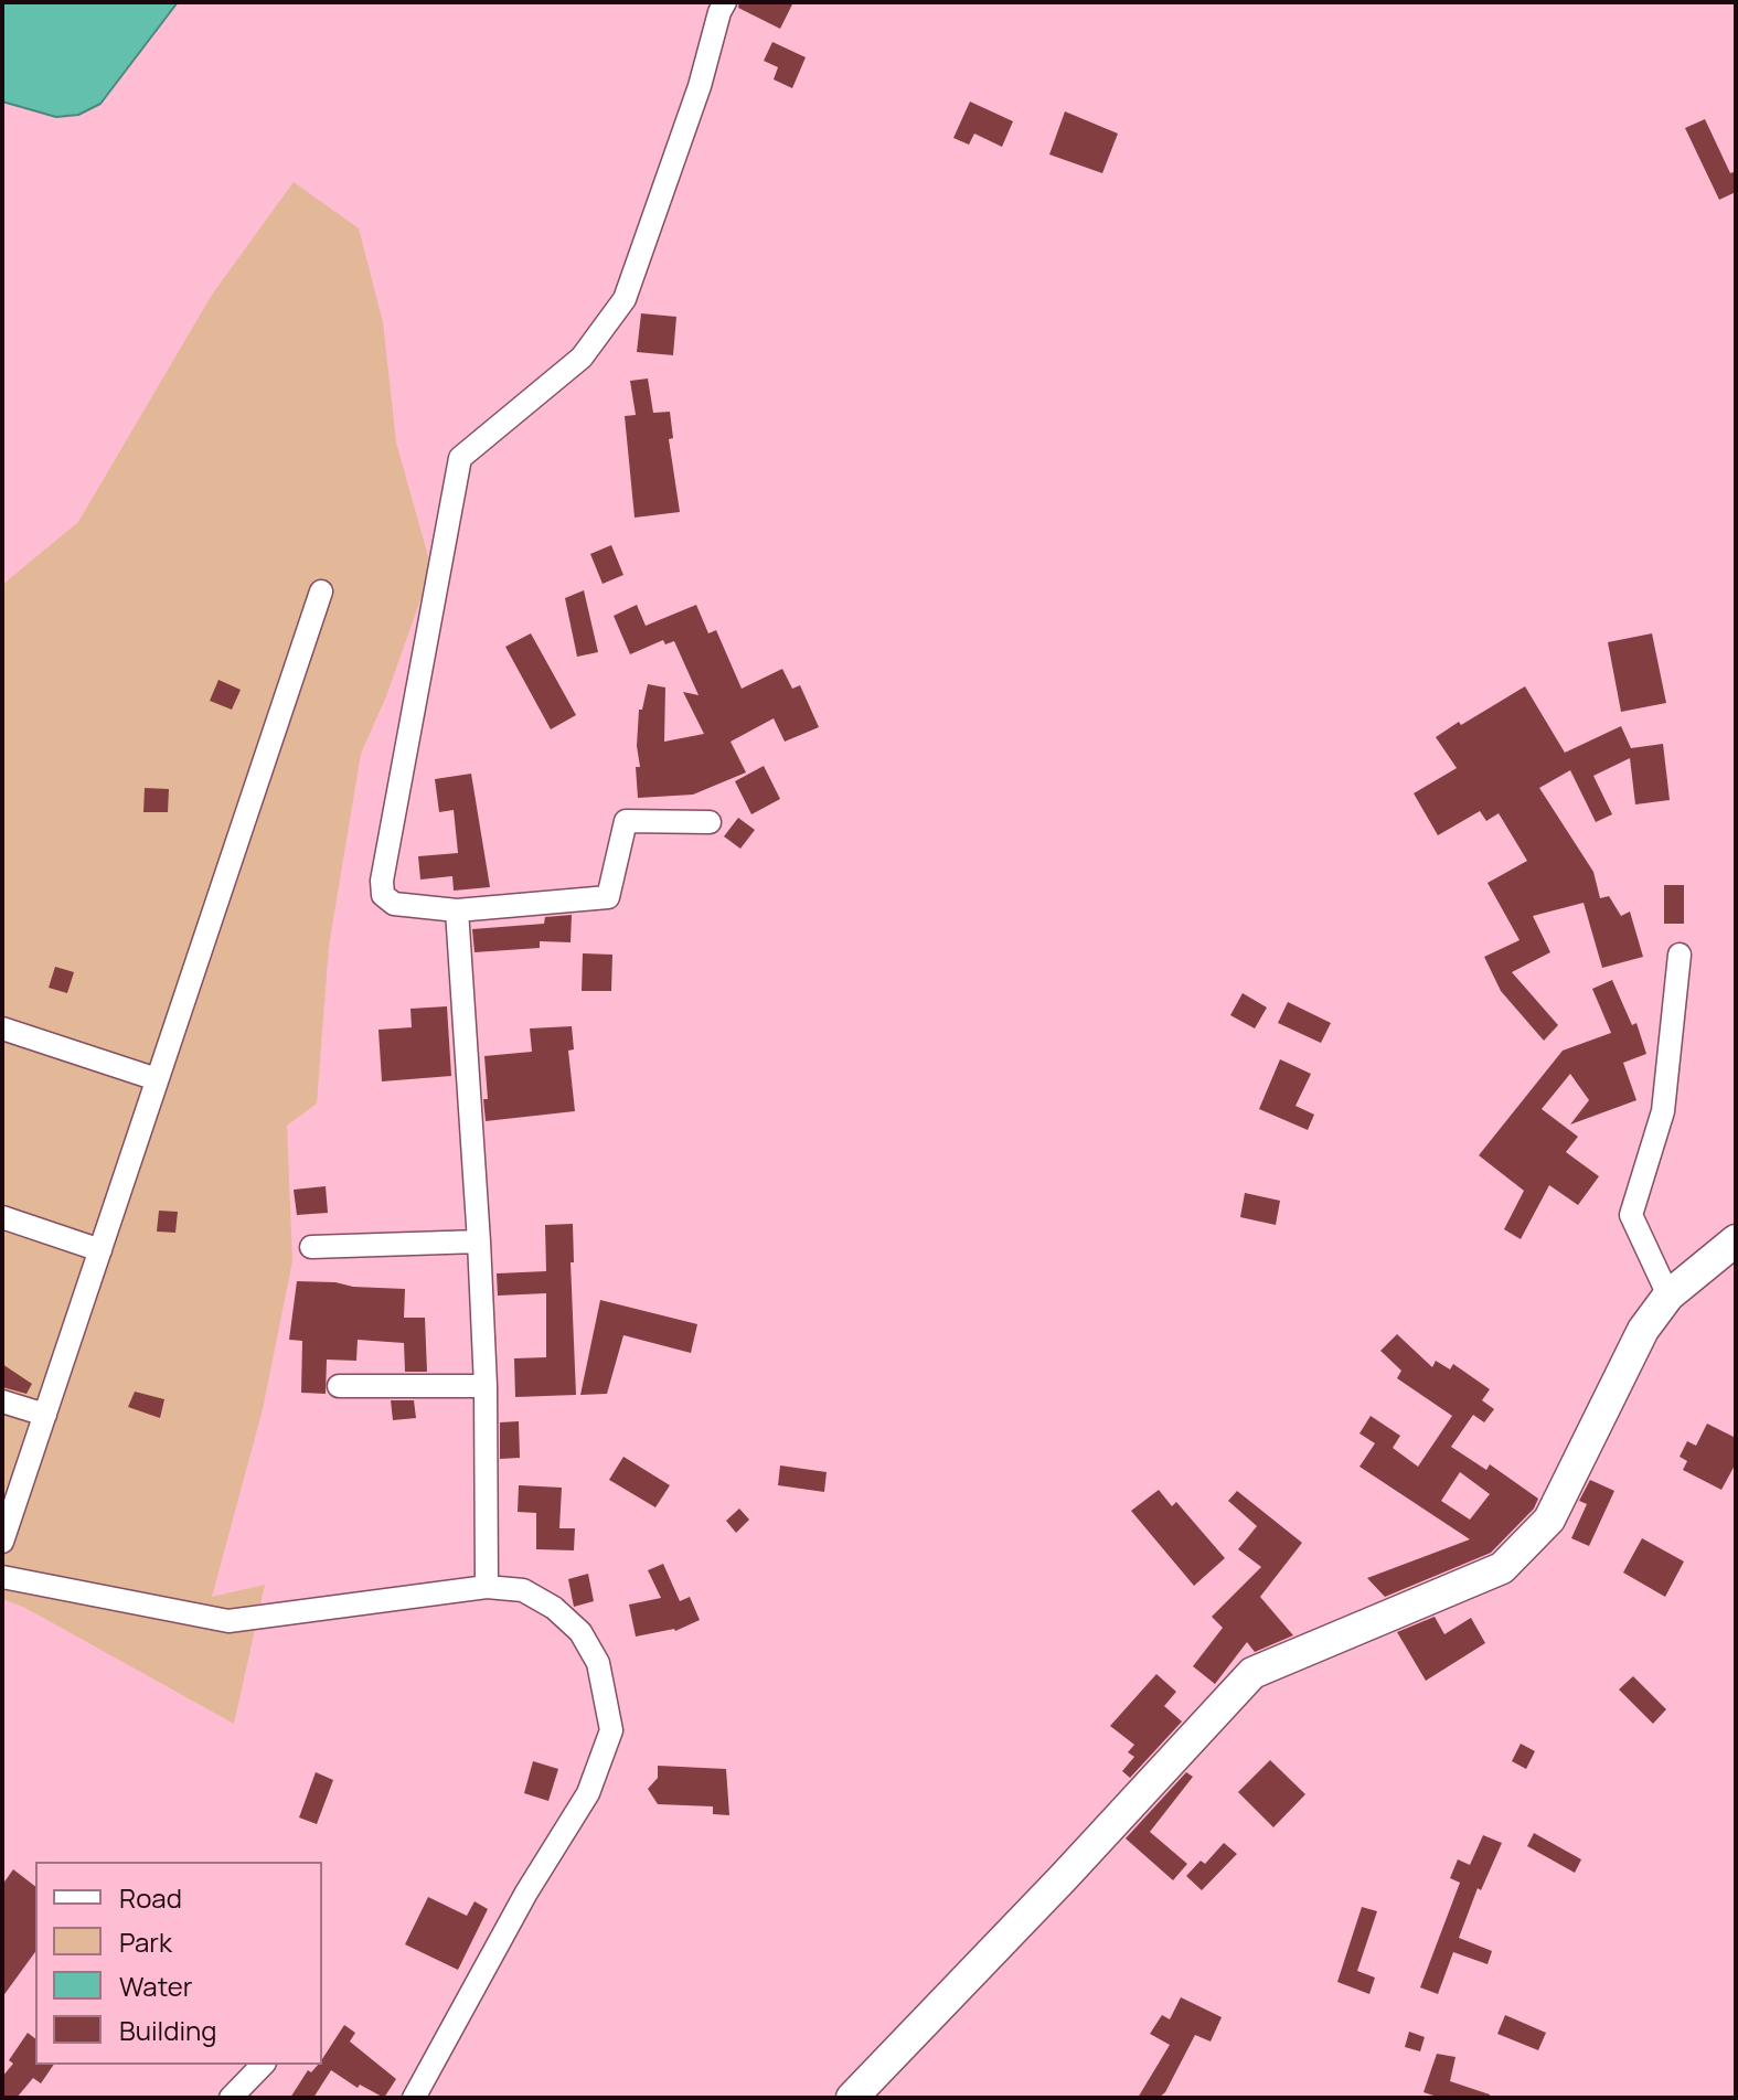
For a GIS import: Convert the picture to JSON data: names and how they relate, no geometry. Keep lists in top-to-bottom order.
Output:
{
  "legend": [
    "Road",
    "Park",
    "Water",
    "Building"
  ]
}
